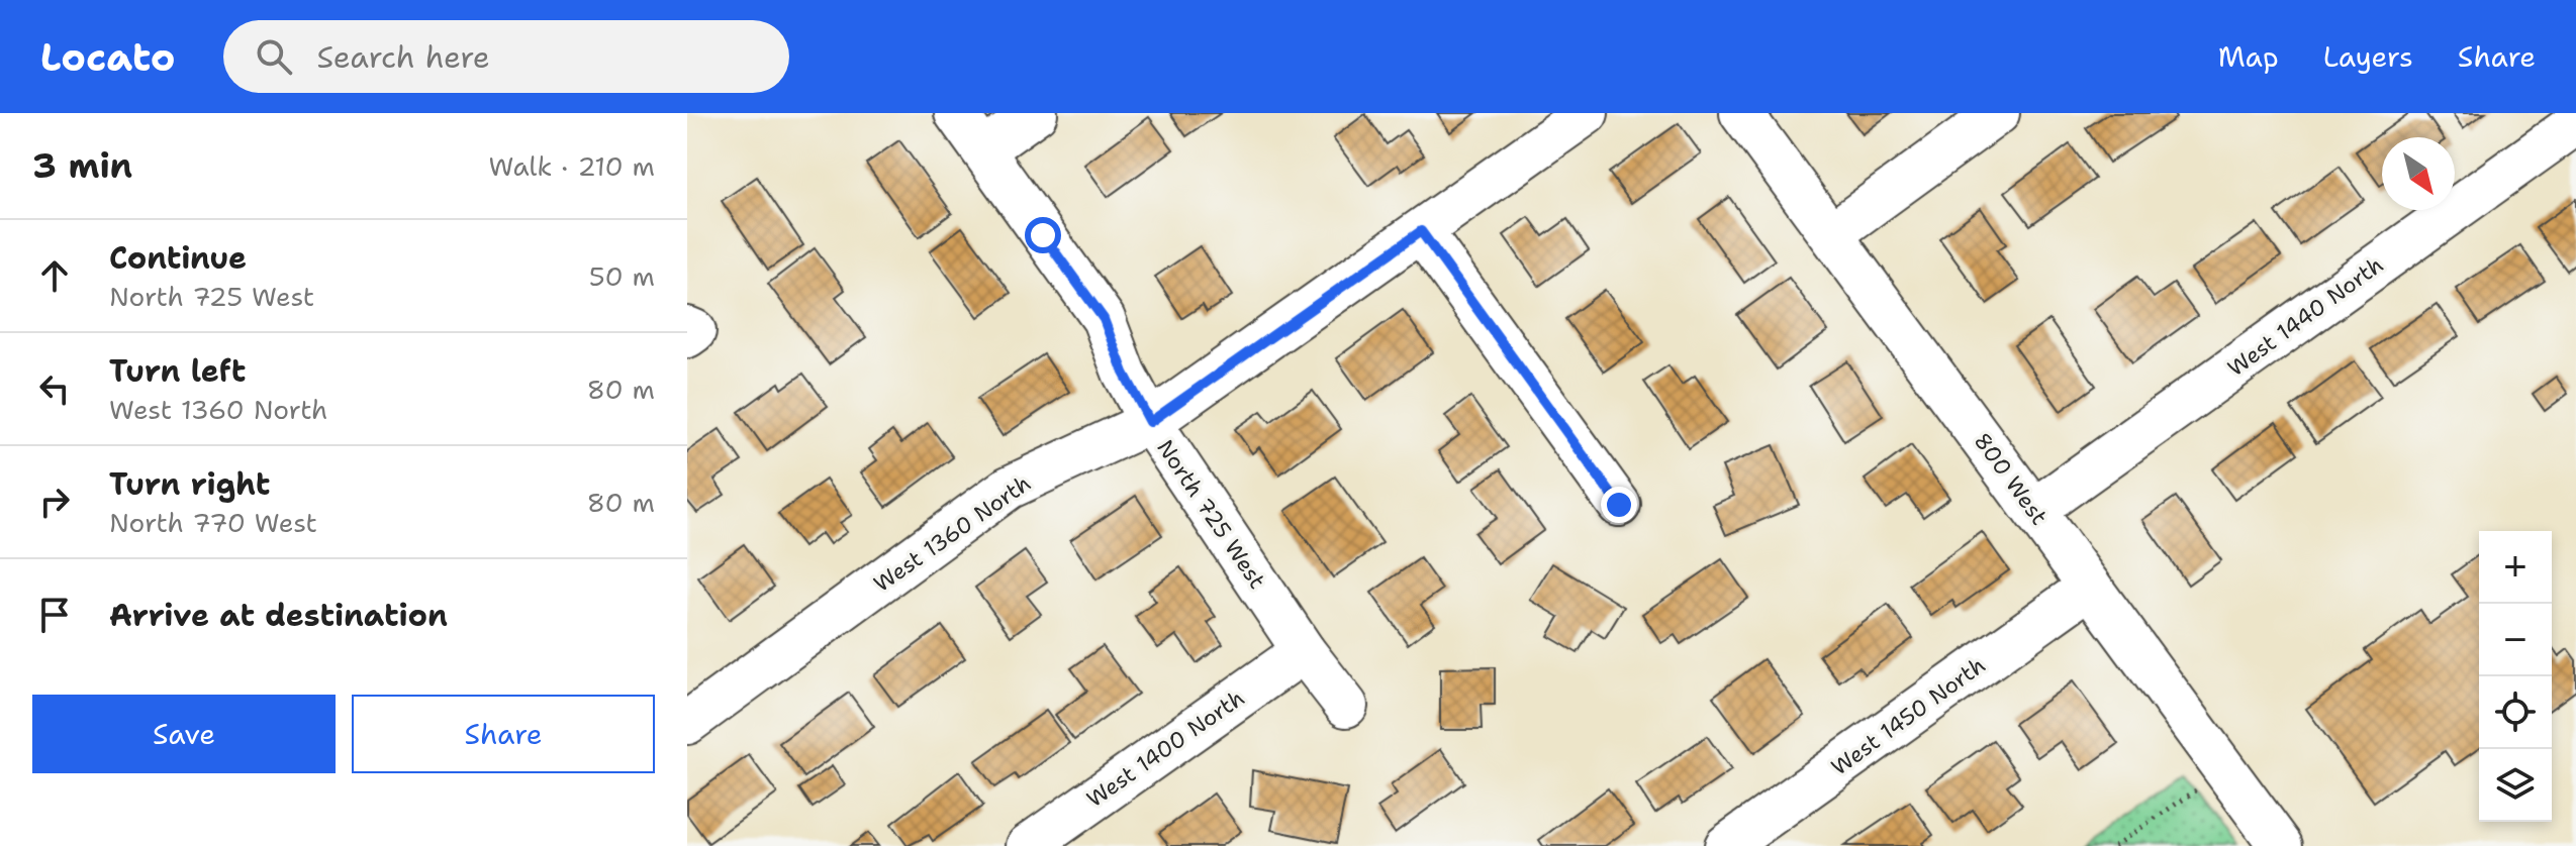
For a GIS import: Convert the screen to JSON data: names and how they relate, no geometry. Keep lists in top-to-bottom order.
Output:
{
  "streets": {
    "street": [
      "West 1440 North",
      "800 West",
      "North 725 West",
      "West 1360 North",
      "West 1450 North",
      "West 1400 North"
    ]
  },
  "crossings": [
    ["West 1440 North", "800 West"],
    ["800 West", "West 1450 North"],
    ["North 725 West", "West 1360 North"],
    ["North 725 West", "West 1400 North"]
  ],
  "north": "bottom right",
  "page": {
    "header": "Locato",
    "search": "Search here",
    "nav": ["Map", "Layers", "Share"],
    "heading": ["3 min", "Walk · 210 m"],
    "list": [
      ["Continue", "North 725 West", "50 m"],
      ["Turn left", "West 1360 North", "80 m"],
      ["Turn right", "North 770 West", "80 m"],
      "Arrive at destination"
    ],
    "map_buttons": ["+", "−"],
    "buttons": ["Save", "Share"]
  }
}
